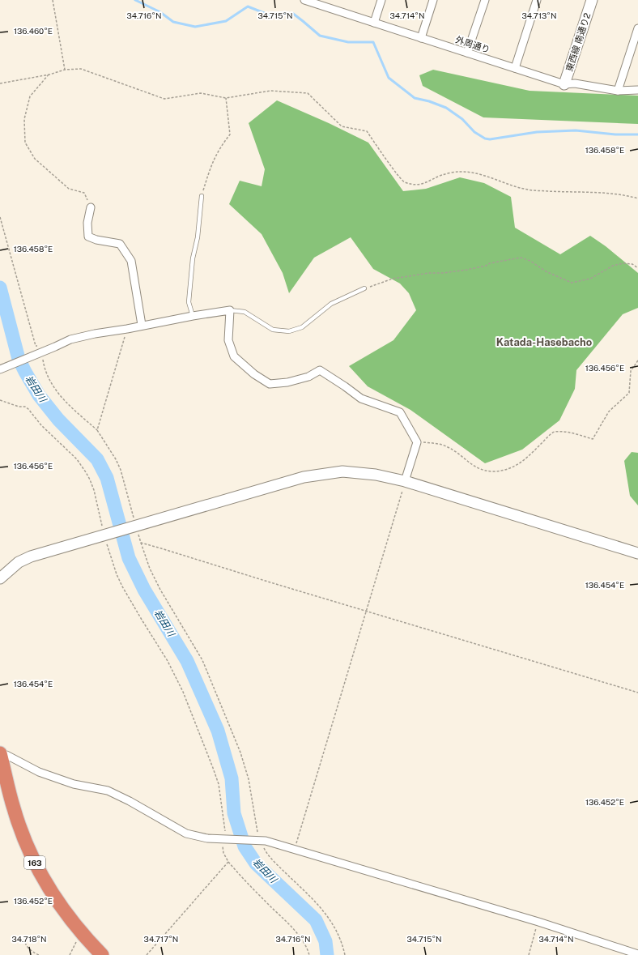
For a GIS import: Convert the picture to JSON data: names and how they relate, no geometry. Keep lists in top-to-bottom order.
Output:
{
  "streets": {
    "highway": ["163"],
    "street": ["東西線 南通り2", "外周通り"]
  },
  "crossings": [
    ["東西線 南通り2", "外周通り"]
  ],
  "districts": ["Katada-Hasebacho"],
  "water": ["岩田川"],
  "coordinates": [
    "34.713°N",
    "34.716°N",
    "34.715°N",
    "34.714°N",
    "136.460°E",
    "136.458°E",
    "136.456°E",
    "136.454°E",
    "136.452°E",
    "34.718°N",
    "34.717°N"
  ]
}
